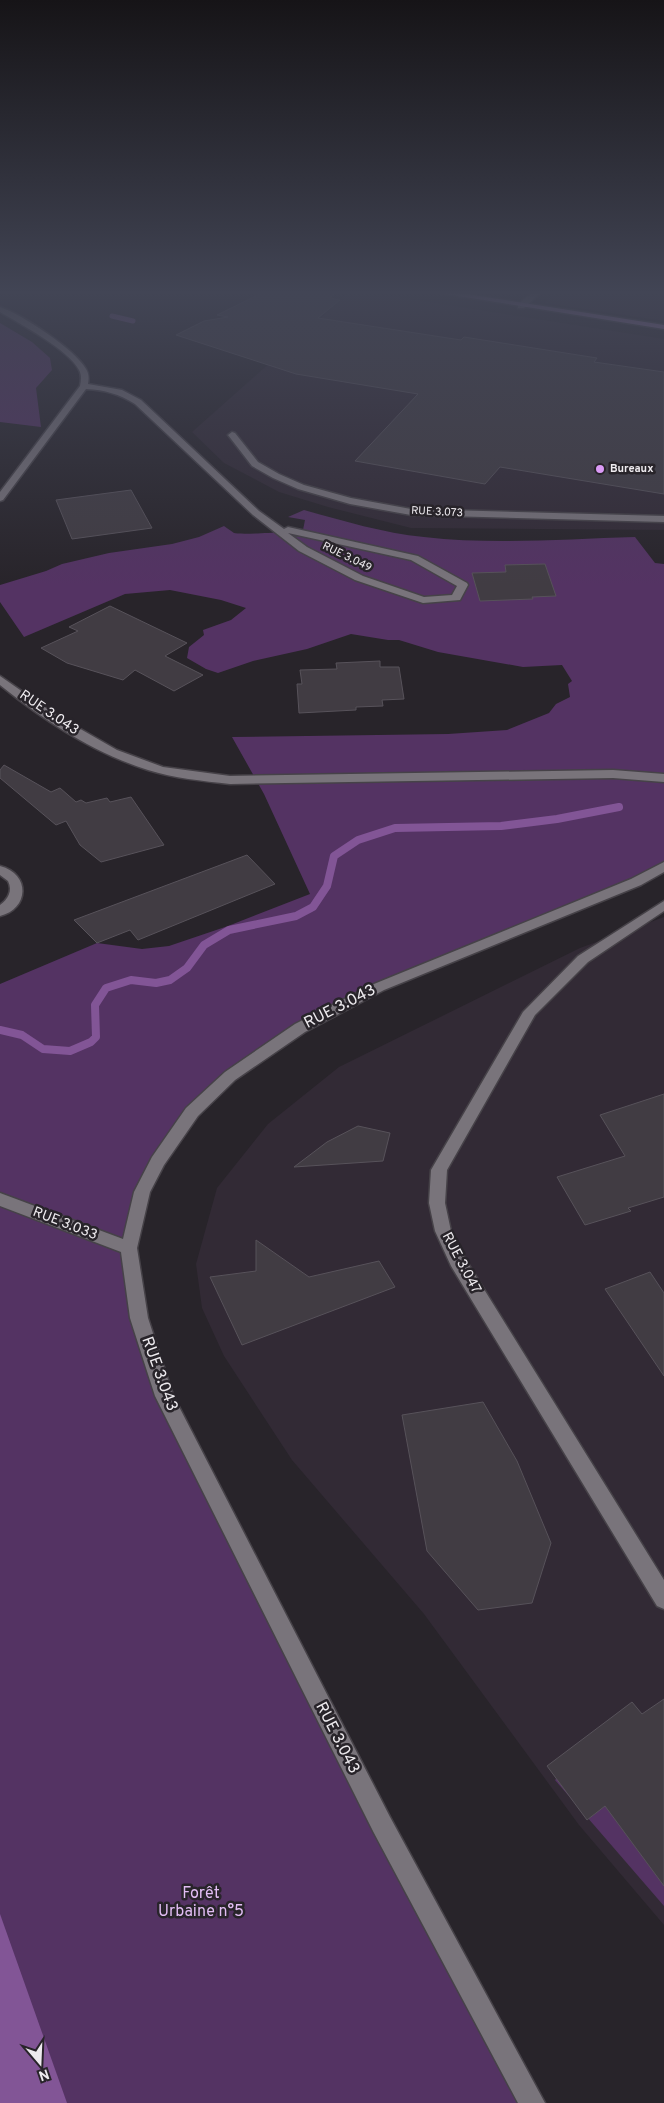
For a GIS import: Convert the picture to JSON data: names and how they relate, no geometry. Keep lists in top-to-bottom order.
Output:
{
  "streets": {
    "street": [
      "RUE 3.073",
      "RUE 3.049",
      "RUE 3.043",
      "RUE 3.033",
      "RUE 3.047"
    ]
  },
  "crossings": [
    ["RUE 3.043", "RUE 3.033"]
  ],
  "parks": ["Forêt Urbaine n°5"],
  "places": ["Bureaux"],
  "north": "bottom"
}
